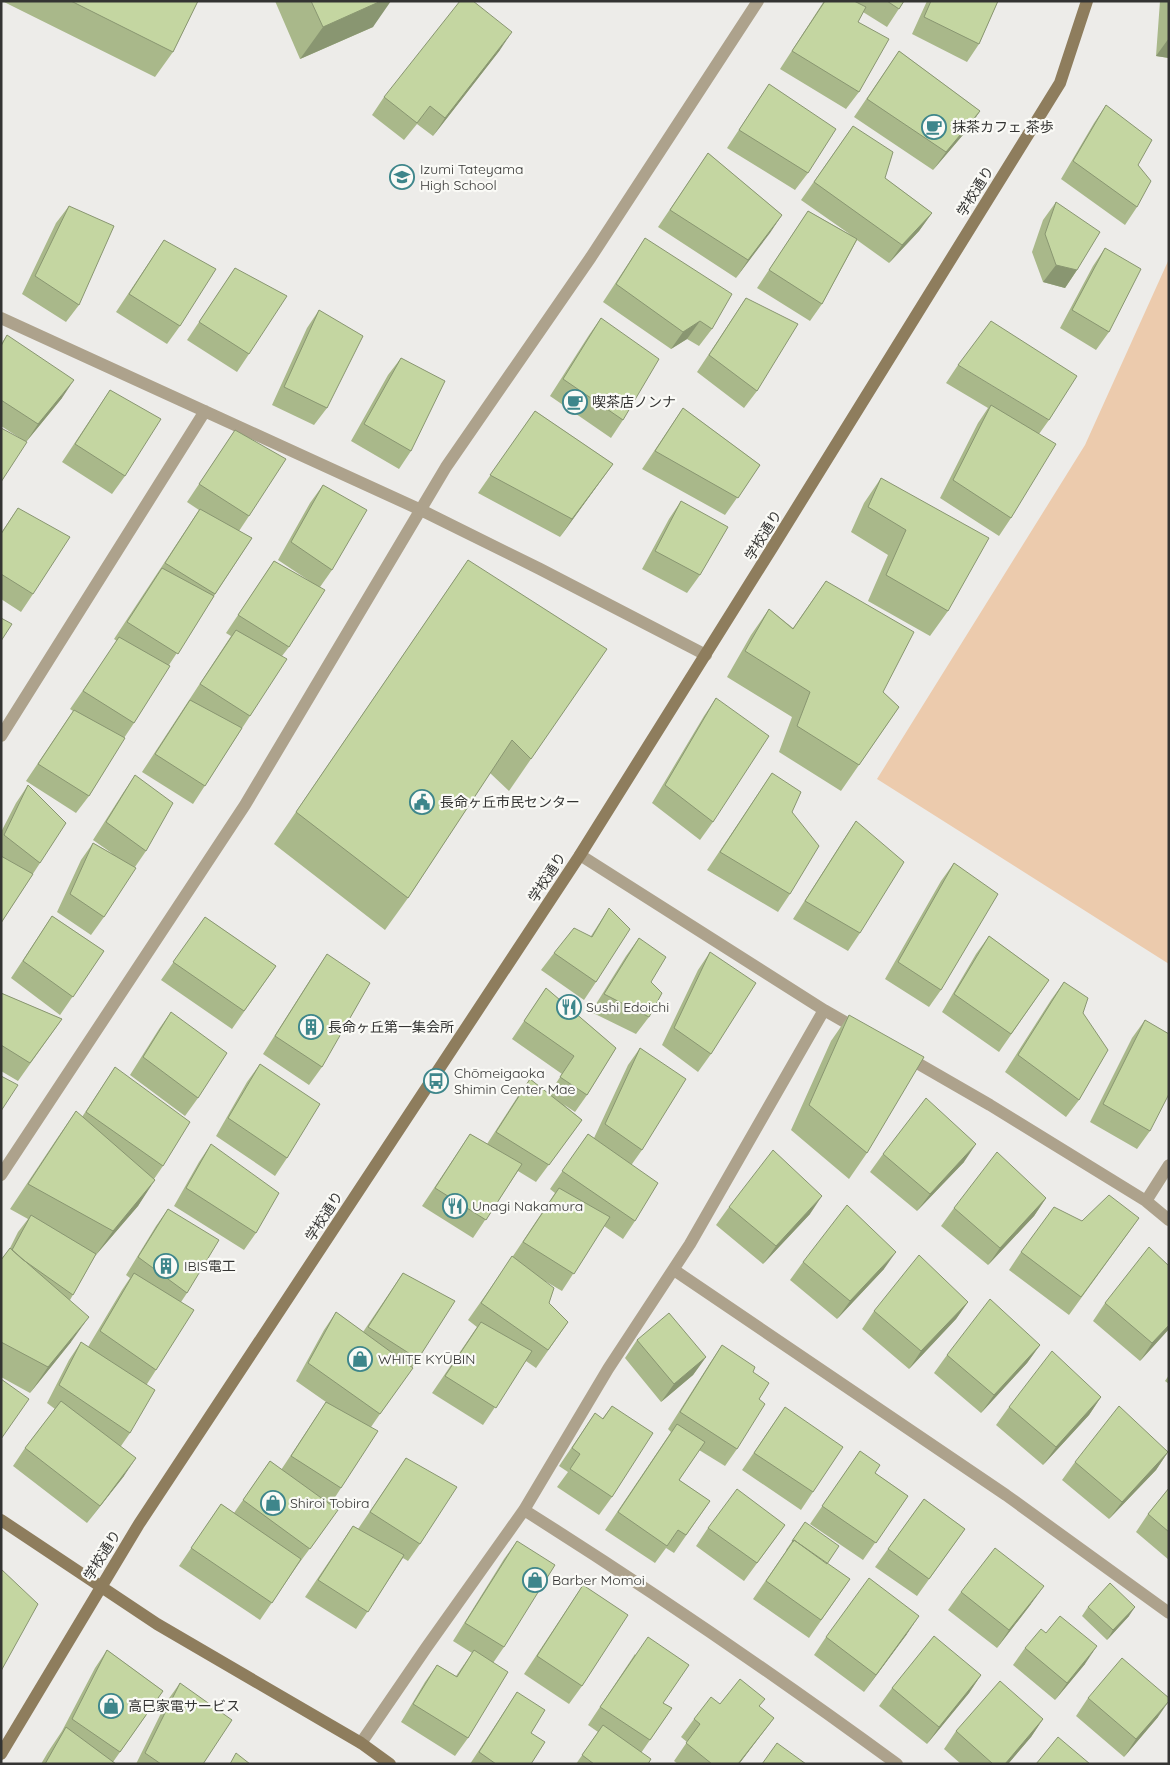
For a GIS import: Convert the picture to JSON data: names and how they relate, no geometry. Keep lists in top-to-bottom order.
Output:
{
  "streets": {
    "street": ["学校通り"]
  },
  "places": {
    "cafe": ["抹茶カフェ 茶歩", "喫茶店ノンナ"],
    "school or university": ["Izumi Tateyama High School"],
    "public building": ["長命ヶ丘市民センター"],
    "restaurant": ["Sushi Edoichi", "Unagi Nakamura"],
    "building": ["長命ヶ丘第一集会所", "IBIS電工"],
    "bus stop": ["Chōmeigaoka Shimin Center Mae"],
    "shop": [
      "WHITE KYŪBIN",
      "Shiroi Tobira",
      "Barber Momoi",
      "高巳家電サービス"
    ]
  }
}
